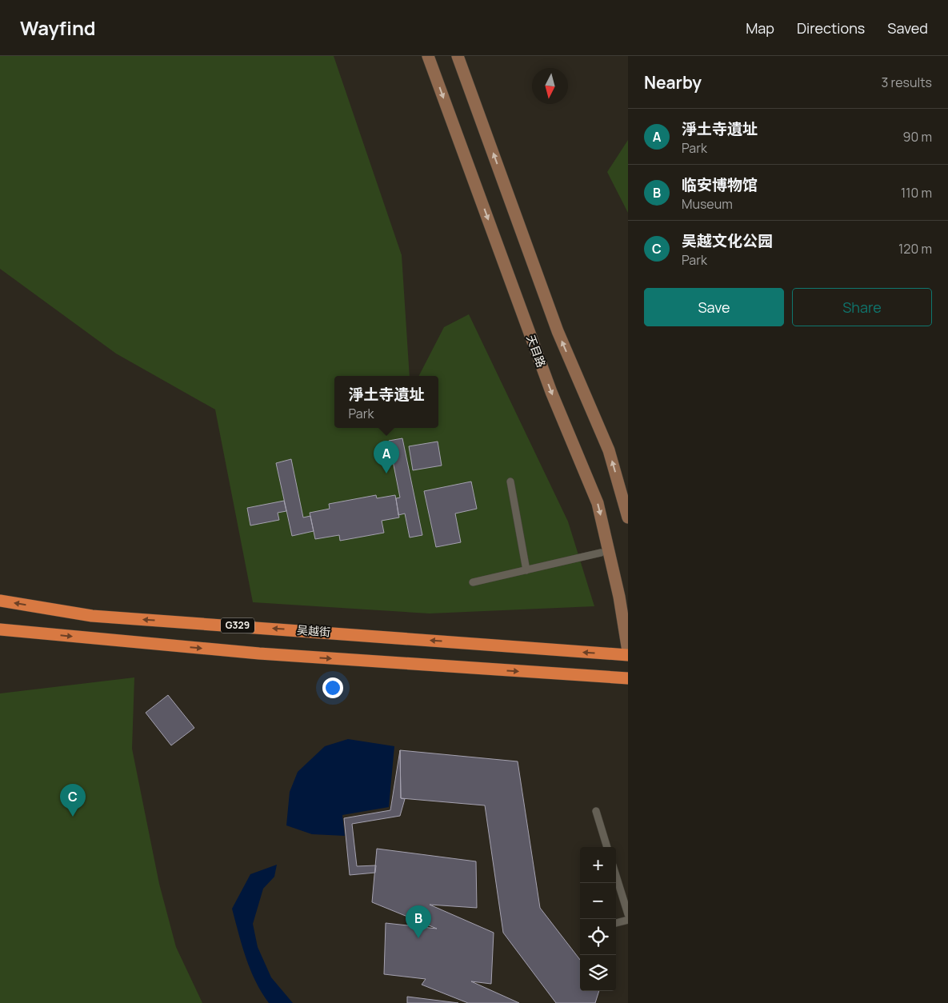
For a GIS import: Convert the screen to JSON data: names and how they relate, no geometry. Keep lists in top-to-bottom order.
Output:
{
  "streets": {
    "highway": ["G329", "吴越街"],
    "main road": ["天目路"]
  },
  "north": "bottom",
  "page": {
    "header": "Wayfind",
    "nav": ["Map", "Directions", "Saved"],
    "heading": ["Nearby", "3 results"],
    "list": [
      {
        "mark": "A",
        "name": "淨土寺遺址",
        "note": "Park",
        "value": "90 m"
      },
      {
        "mark": "B",
        "name": "临安博物馆",
        "note": "Museum",
        "value": "110 m"
      },
      {
        "mark": "C",
        "name": "吴越文化公园",
        "note": "Park",
        "value": "120 m"
      }
    ],
    "buttons": ["Save", "Share"],
    "popup": ["淨土寺遺址", "Park"],
    "pins": ["A", "C", "B"],
    "map_buttons": ["+", "−"]
  }
}
